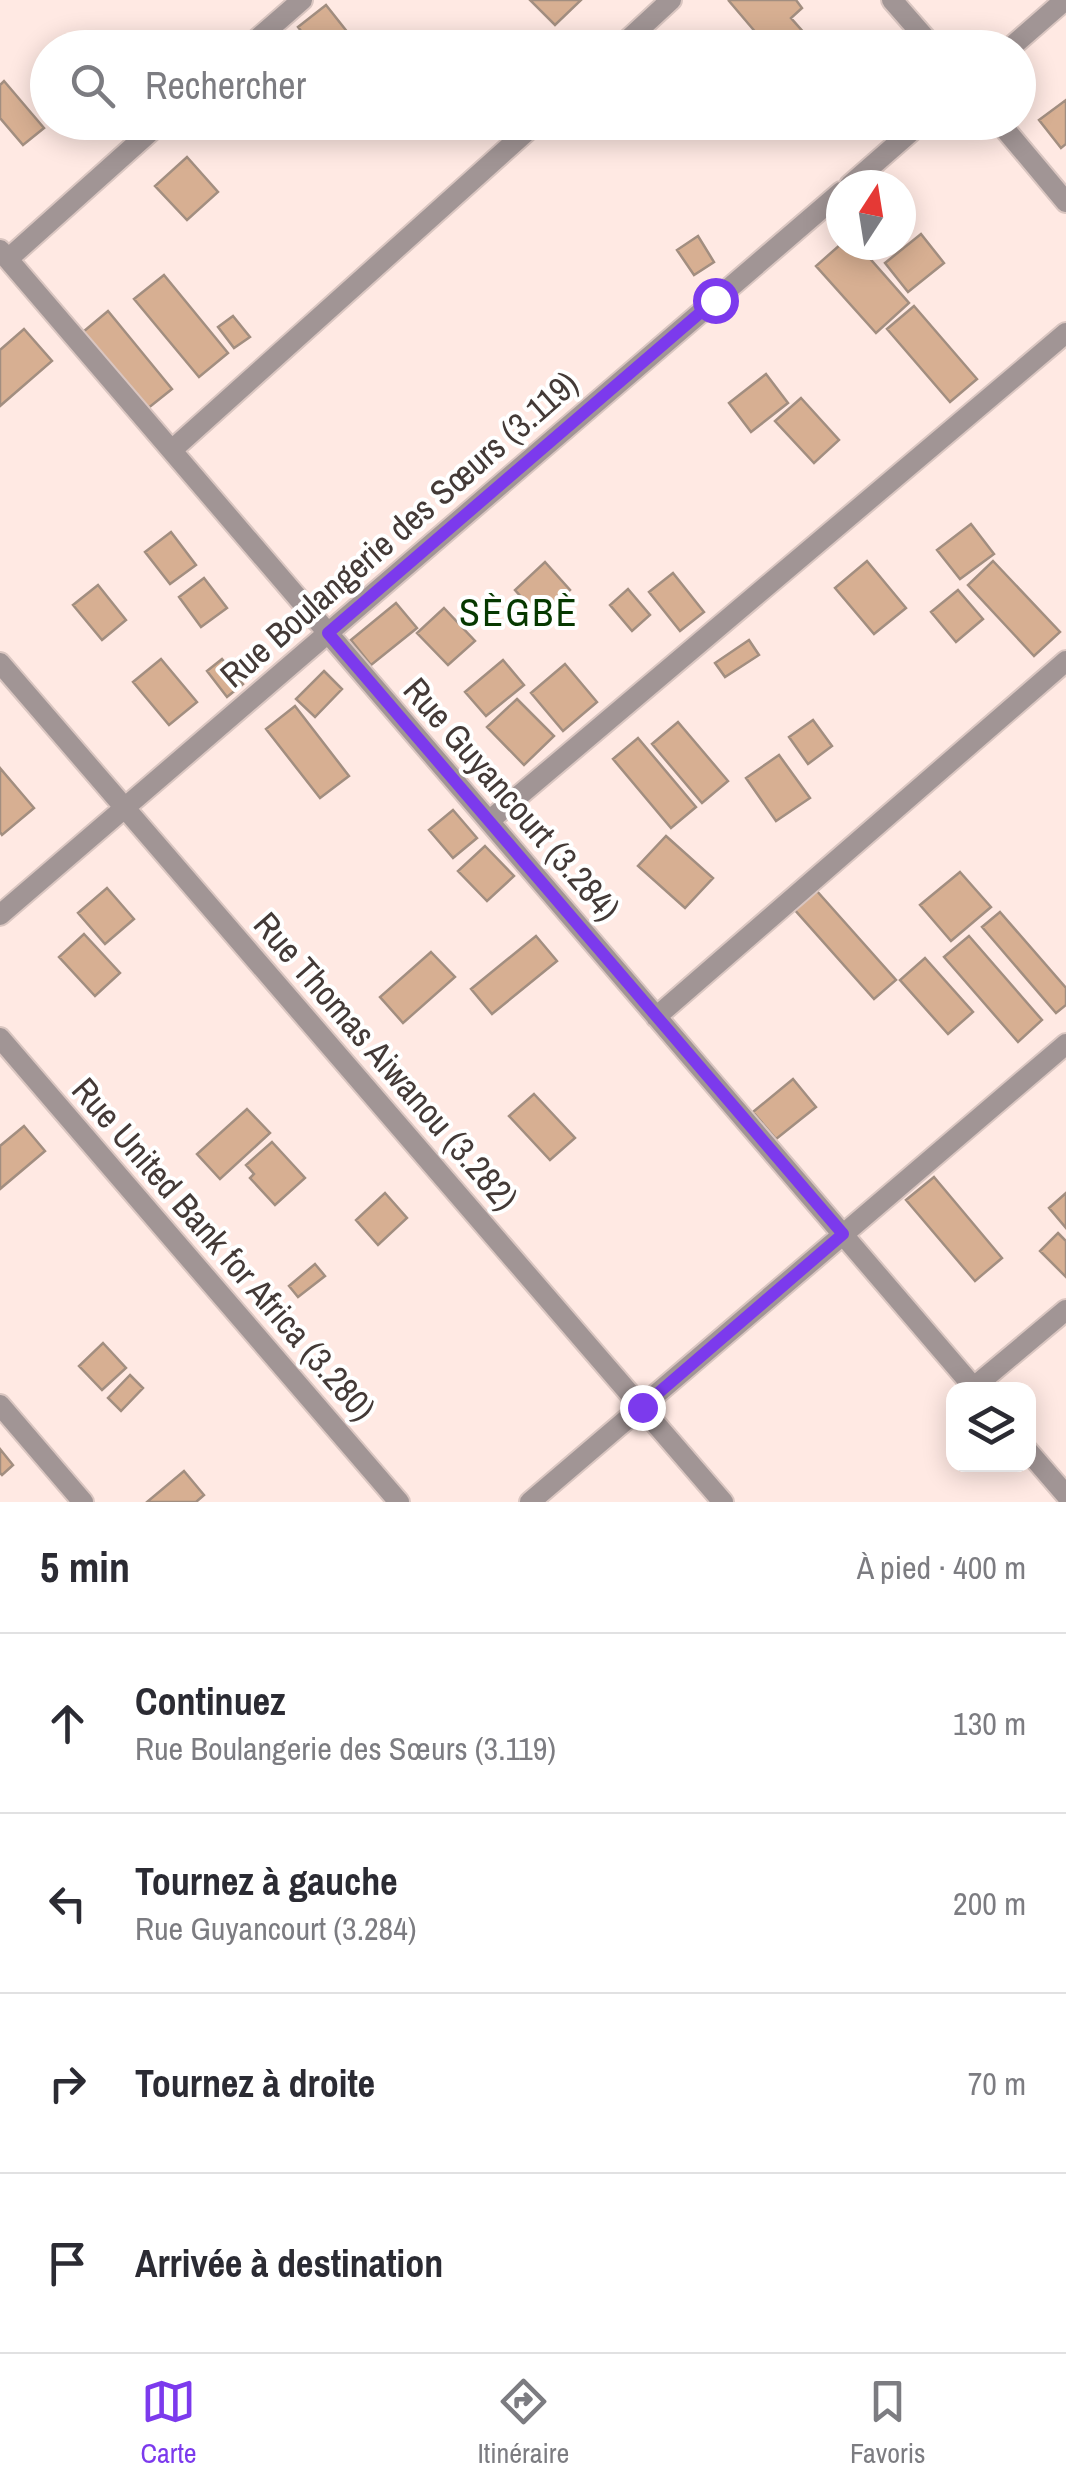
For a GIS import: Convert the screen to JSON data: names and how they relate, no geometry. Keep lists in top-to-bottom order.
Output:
{
  "streets": {
    "street": [
      "Rue Boulangerie des Sœurs (3.119)",
      "Rue Guyancourt (3.284)",
      "Rue Thomas Aiwanou (3.282)",
      "Rue United Bank for Africa (3.280)"
    ]
  },
  "crossings": [
    ["Rue Boulangerie des Sœurs (3.119)", "Rue Guyancourt (3.284)"],
    ["Rue Boulangerie des Sœurs (3.119)", "Rue Thomas Aiwanou (3.282)"]
  ],
  "districts": ["SÈGBÈ"],
  "north": "top",
  "page": {
    "search": "Rechercher",
    "heading": ["5 min", "À pied · 400 m"],
    "list": [
      ["Continuez", "Rue Boulangerie des Sœurs (3.119)", "130 m"],
      ["Tournez à gauche", "Rue Guyancourt (3.284)", "200 m"],
      ["Tournez à droite", "70 m"],
      "Arrivée à destination"
    ],
    "nav": ["Carte", "Itinéraire", "Favoris"]
  }
}
